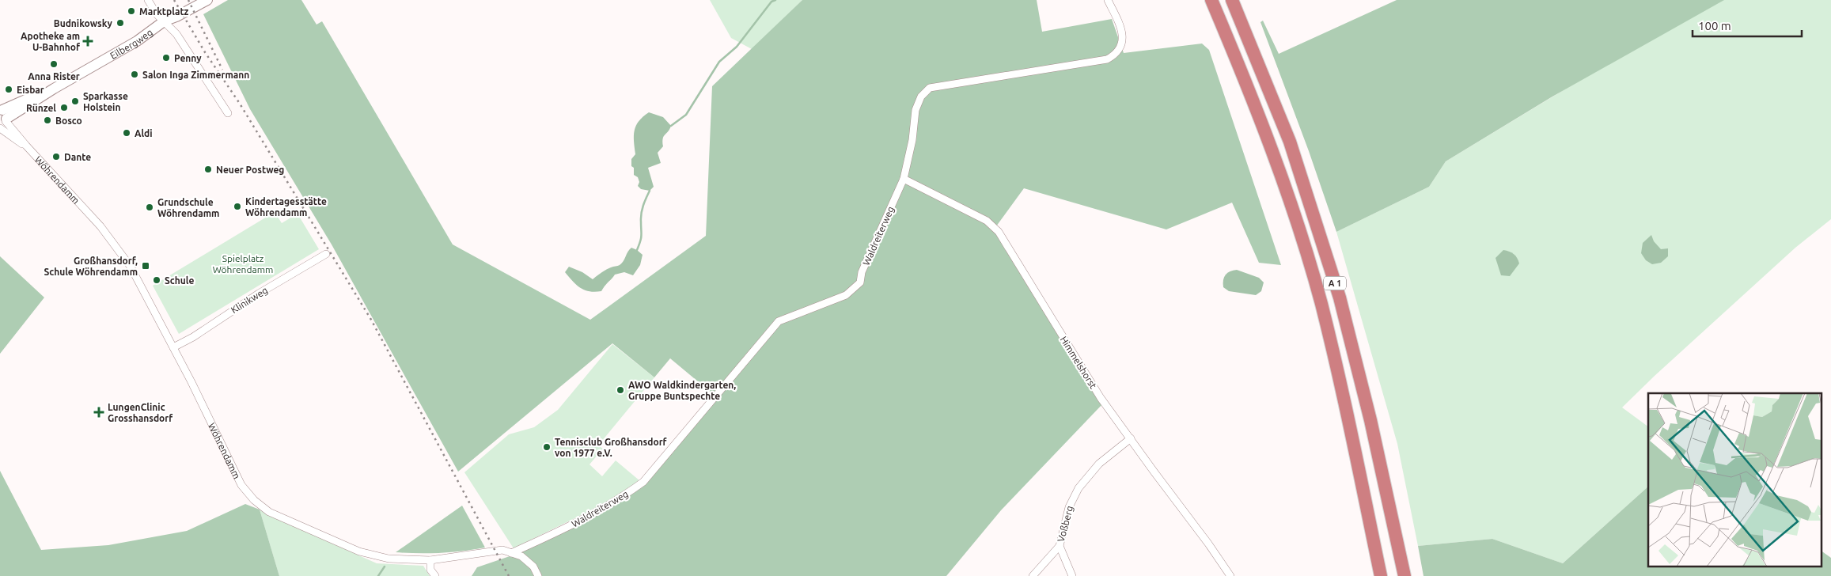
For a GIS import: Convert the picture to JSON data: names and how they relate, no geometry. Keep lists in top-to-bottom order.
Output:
{
  "streets": {
    "highway": ["A 1"],
    "main road": ["Eilbergweg"],
    "street": [
      "Wöhrendamm",
      "Waldreiterweg",
      "Klinikweg",
      "Himmelshorst",
      "Voßberg"
    ]
  },
  "crossings": [
    ["Eilbergweg", "Wöhrendamm"],
    ["Wöhrendamm", "Waldreiterweg"],
    ["Wöhrendamm", "Klinikweg"],
    ["Waldreiterweg", "Himmelshorst"],
    ["Himmelshorst", "Voßberg"]
  ],
  "parks": ["Spielplatz Wöhrendamm"],
  "places": {
    "other": [
      "Marktplatz",
      "Budnikowsky",
      "Penny",
      "Anna Rister",
      "Salon Inga Zimmermann",
      "Eisbar",
      "Sparkasse Holstein",
      "Rünzel",
      "Bosco",
      "Aldi",
      "Dante",
      "Neuer Postweg",
      "Kindertagesstätte Wöhrendamm",
      "Grundschule Wöhrendamm",
      "Schule",
      "AWO Waldkindergarten, Gruppe Buntspechte",
      "Tennisclub Großhansdorf von 1977 e.V."
    ],
    "health": ["Apotheke am U-Bahnhof", "LungenClinic Grosshansdorf"],
    "transit": ["Großhansdorf, Schule Wöhrendamm"]
  },
  "scale_bar": "100 m"
}
